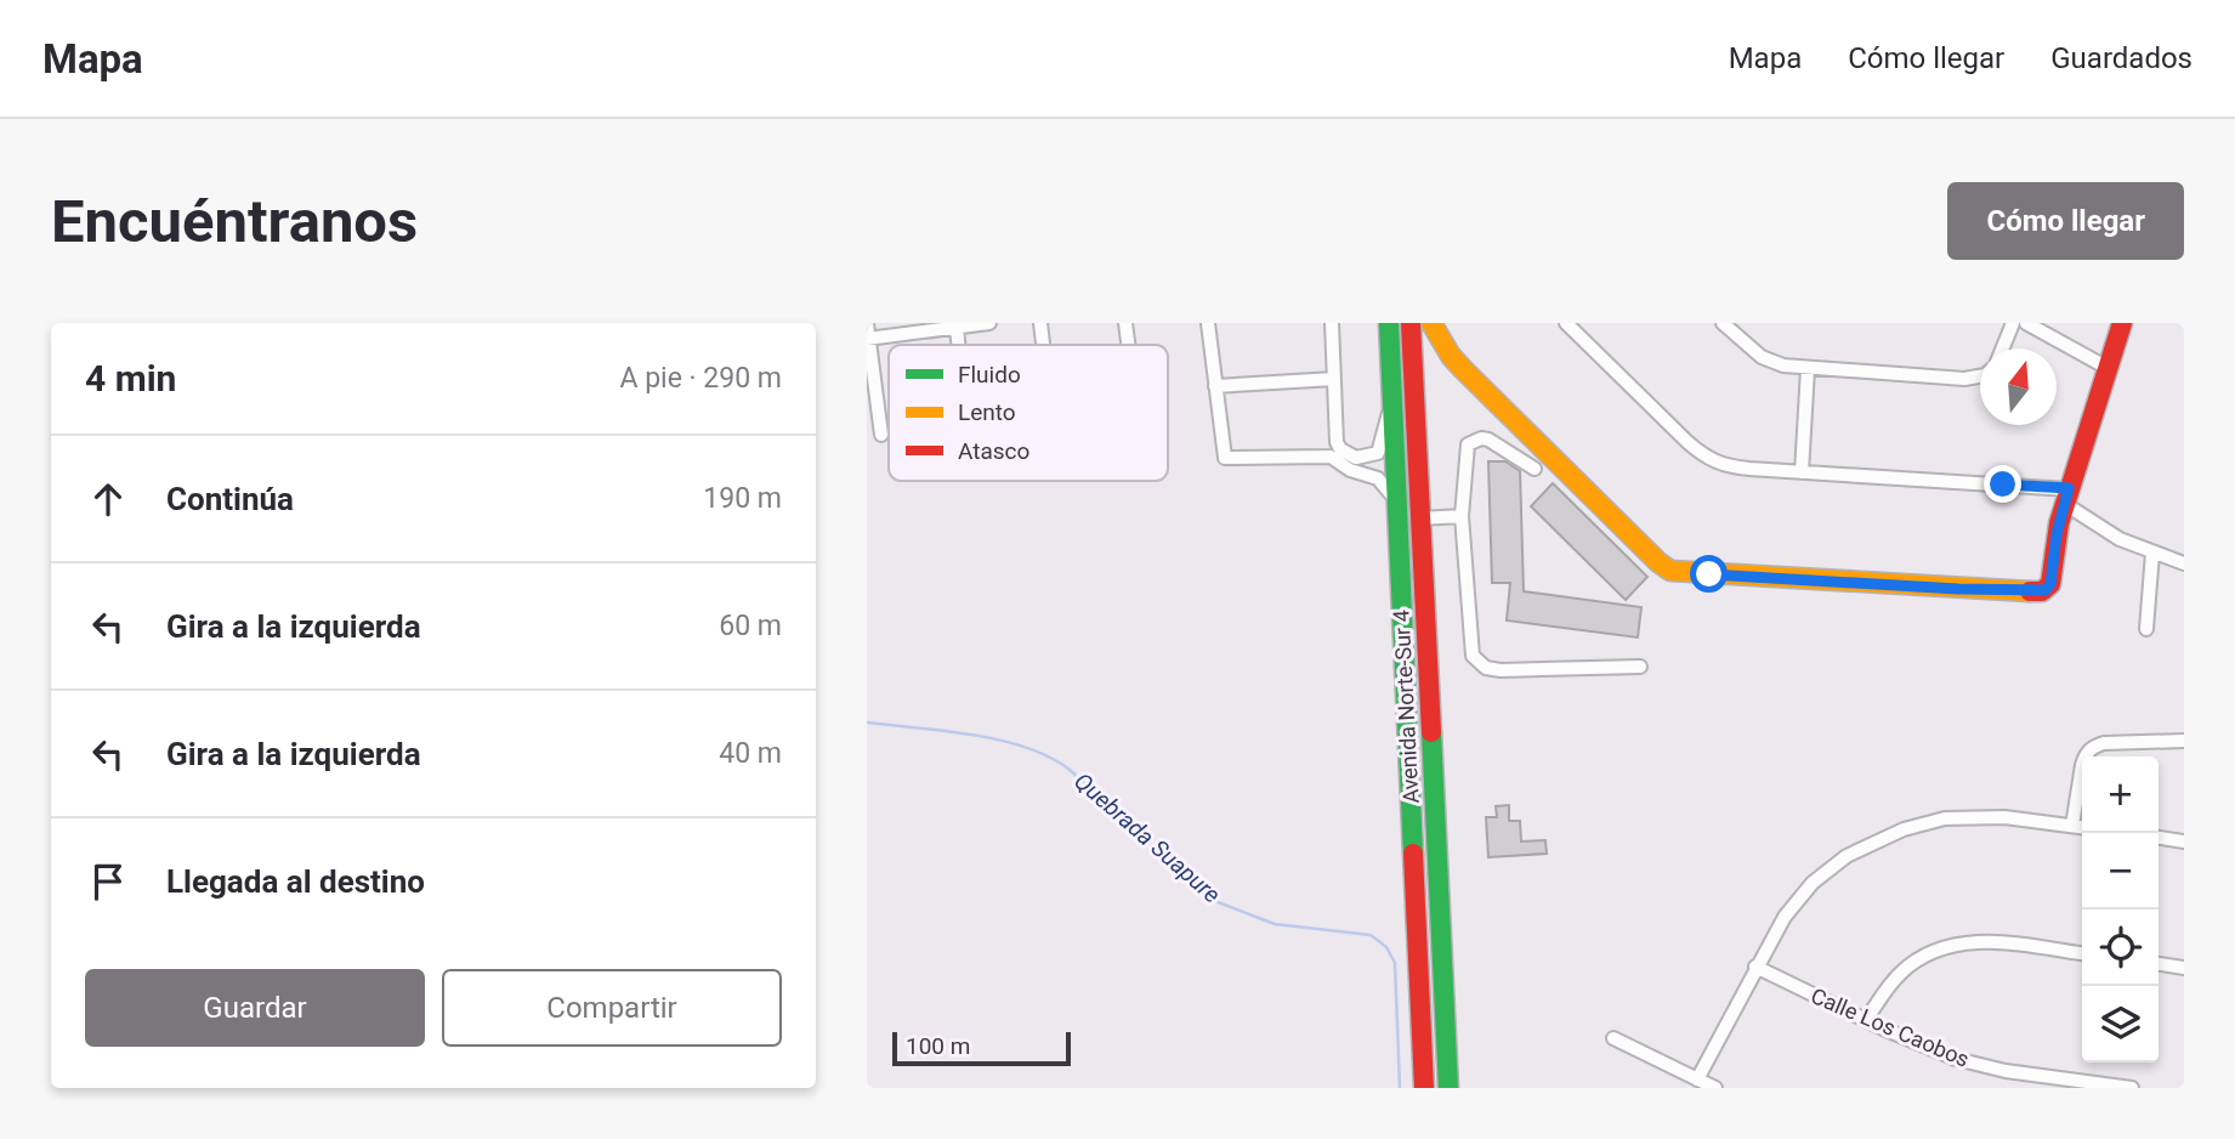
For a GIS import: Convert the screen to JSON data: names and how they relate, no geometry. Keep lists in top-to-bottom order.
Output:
{
  "streets": {
    "main road": ["Avenida Norte-Sur 4"],
    "street": ["Calle Los Caobos"]
  },
  "water": ["Quebrada Suapure"],
  "legend": ["Fluido", "Lento", "Atasco"],
  "scale_bar": "100 m",
  "north": "top",
  "page": {
    "header": "Mapa",
    "nav": ["Mapa", "Cómo llegar", "Guardados"],
    "buttons": [
      "Cómo llegar",
      ["Guardar", "Compartir"]
    ],
    "title": "Encuéntranos",
    "heading": ["4 min", "A pie · 290 m"],
    "list": [
      ["Continúa", "190 m"],
      ["Gira a la izquierda", "60 m"],
      ["Gira a la izquierda", "40 m"],
      "Llegada al destino"
    ],
    "map_buttons": ["+", "−"],
    "scale": "100 m"
  }
}
